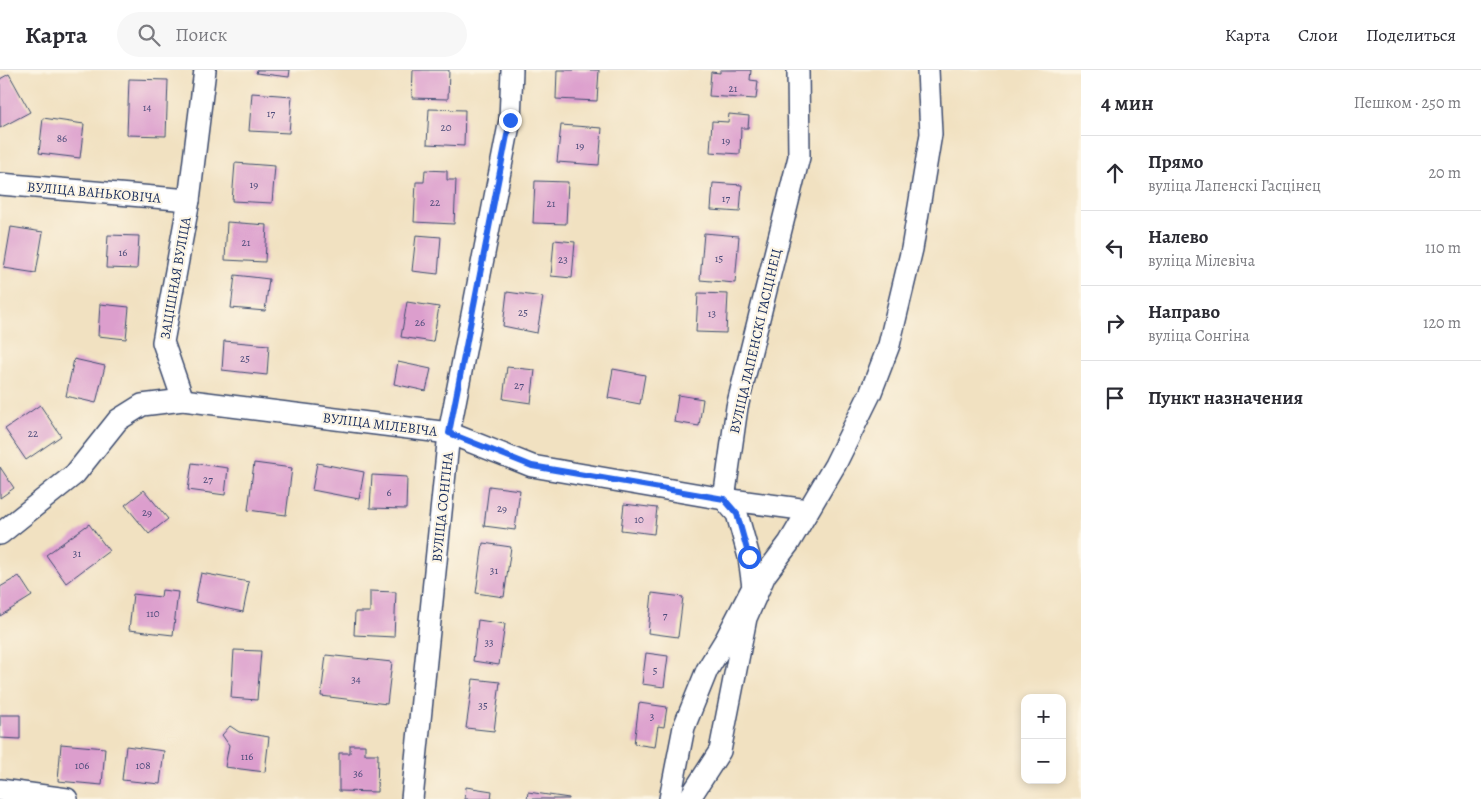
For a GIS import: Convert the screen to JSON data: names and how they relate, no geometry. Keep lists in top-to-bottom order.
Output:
{
  "streets": {
    "street": [
      "ВУЛІЦА ВАНЬКОВІЧА",
      "ЗАЦІШНАЯ ВУЛІЦА",
      "ВУЛІЦА ЛАПЕНСКІ ГАСЦІНЕЦ",
      "ВУЛІЦА МІЛЕВІЧА",
      "ВУЛІЦА СОНГІНА"
    ]
  },
  "crossings": [
    ["ВУЛІЦА ВАНЬКОВІЧА", "ЗАЦІШНАЯ ВУЛІЦА"],
    ["ЗАЦІШНАЯ ВУЛІЦА", "ВУЛІЦА МІЛЕВІЧА"],
    ["ВУЛІЦА ЛАПЕНСКІ ГАСЦІНЕЦ", "ВУЛІЦА МІЛЕВІЧА"],
    ["ВУЛІЦА МІЛЕВІЧА", "ВУЛІЦА СОНГІНА"]
  ],
  "house_numbers": [
    "21",
    "14",
    "17",
    "20",
    "86",
    "19",
    "19",
    "19",
    "17",
    "22",
    "21",
    "21",
    "16",
    "15",
    "23",
    "25",
    "13",
    "26",
    "25",
    "27",
    "22",
    "27",
    "6",
    "29",
    "29",
    "10",
    "31",
    "31",
    "110",
    "7",
    "33",
    "5",
    "34",
    "35",
    "3",
    "116",
    "106",
    "108",
    "36"
  ],
  "page": {
    "header": "Карта",
    "search": "Поиск",
    "nav": ["Карта", "Слои", "Поделиться"],
    "heading": ["4 мин", "Пешком · 250 m"],
    "list": [
      ["Прямо", "вуліца Лапенскі Гасцінец", "20 m"],
      ["Налево", "вуліца Мілевіча", "110 m"],
      ["Направо", "вуліца Сонгіна", "120 m"],
      "Пункт назначения"
    ],
    "map_buttons": ["+", "−"]
  }
}
